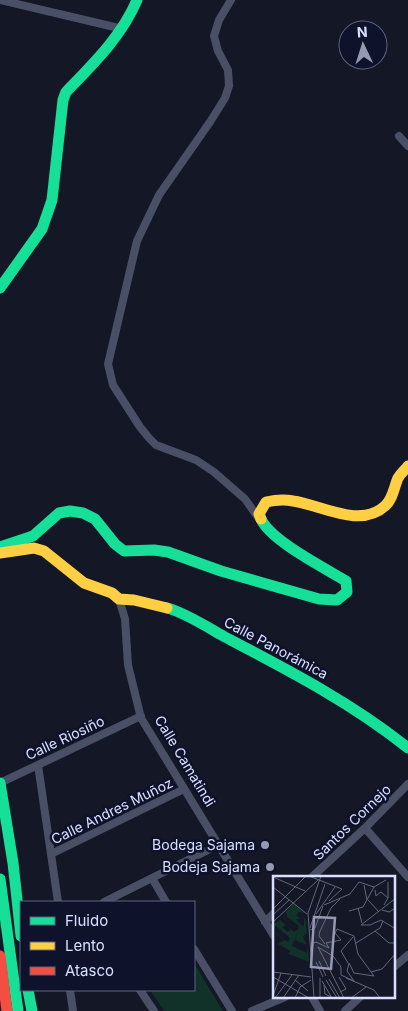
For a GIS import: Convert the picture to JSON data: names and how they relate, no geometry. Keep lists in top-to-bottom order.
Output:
{
  "streets": {
    "main road": ["Calle Panorámica"],
    "street": [
      "Calle Riosiño",
      "Calle Camatindi",
      "Calle Andres Muñoz",
      "Santos Cornejo"
    ]
  },
  "crossings": [
    ["Calle Panorámica", "Calle Camatindi"],
    ["Calle Riosiño", "Calle Camatindi"],
    ["Calle Camatindi", "Calle Andres Muñoz"]
  ],
  "places": ["Bodega Sajama", "Bodeja Sajama"],
  "legend": ["Fluido", "Lento", "Atasco"],
  "north": "top"
}
